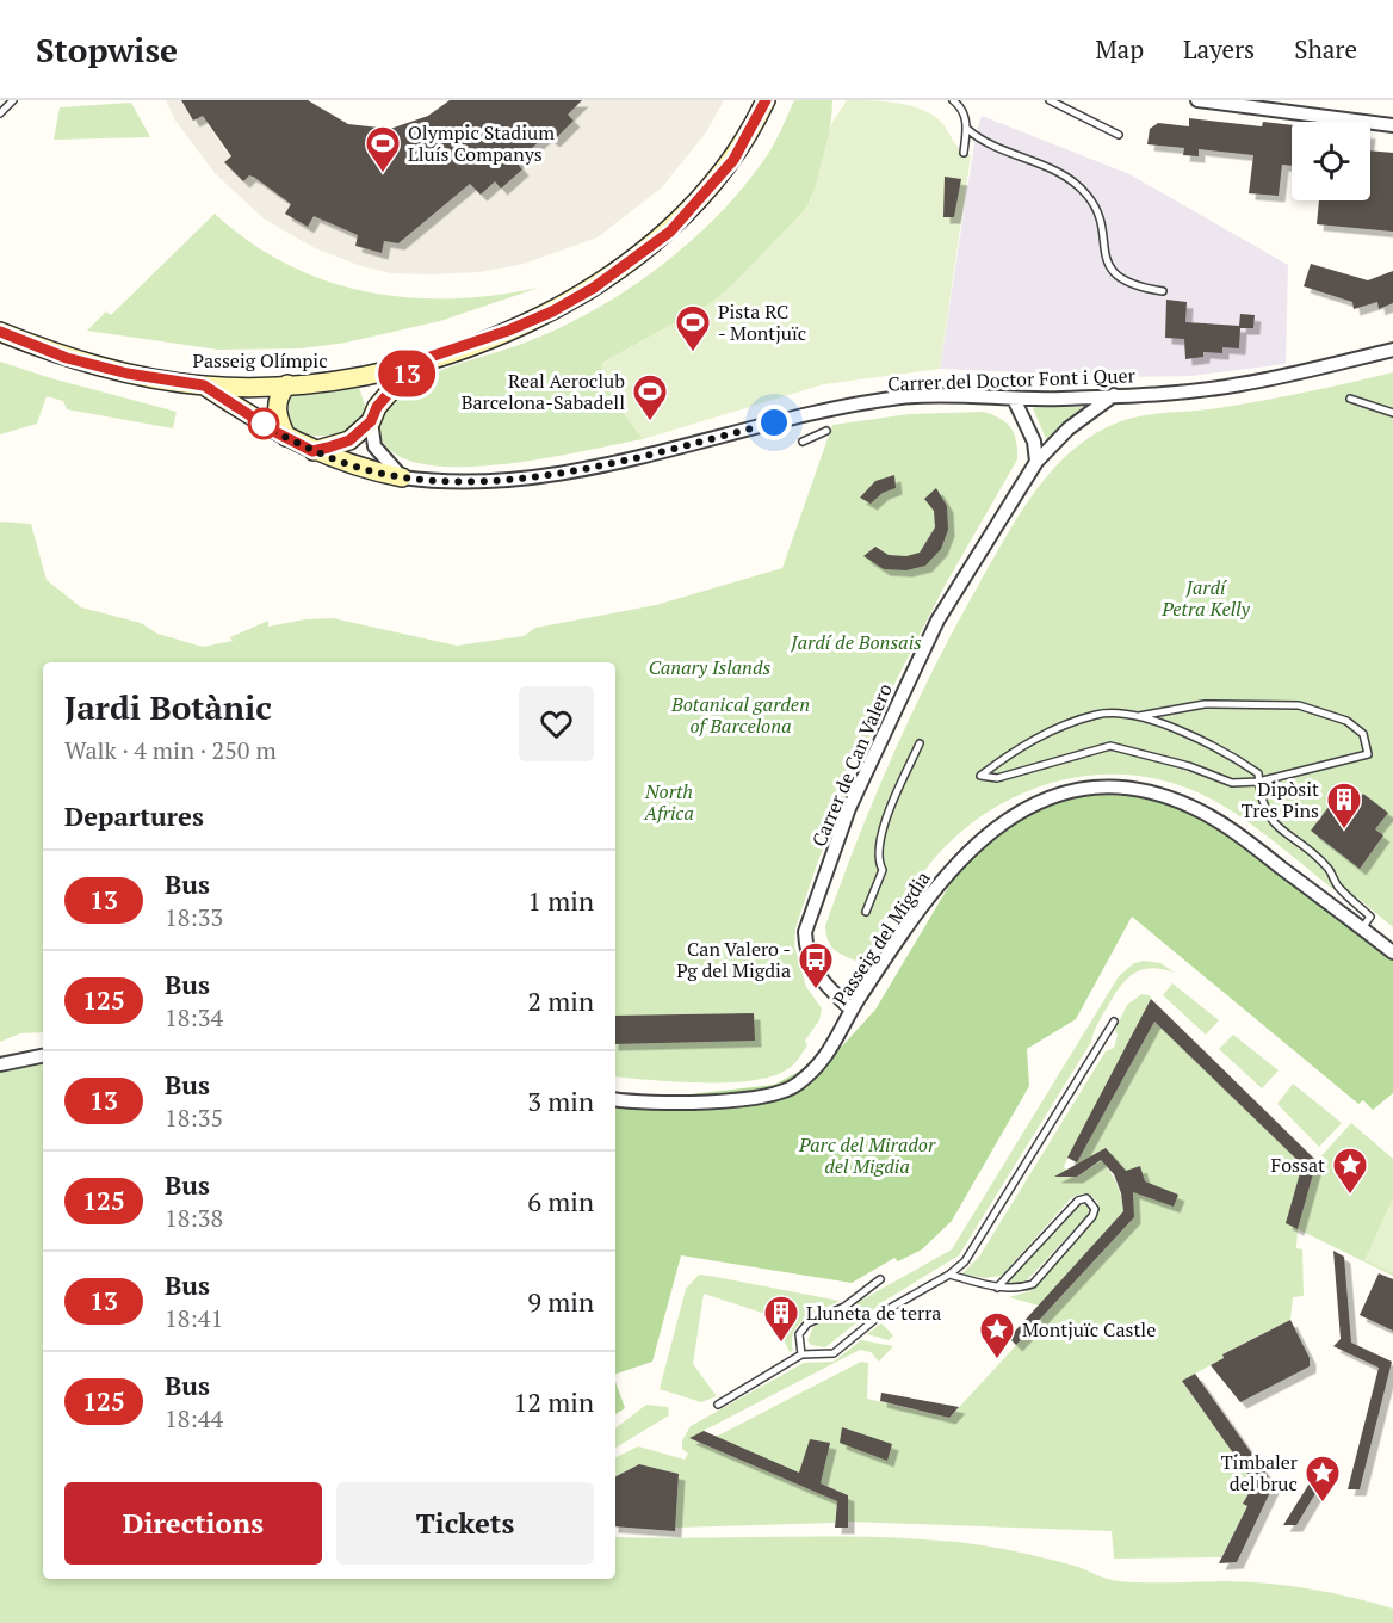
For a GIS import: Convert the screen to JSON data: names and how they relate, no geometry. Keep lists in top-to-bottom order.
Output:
{
  "streets": {
    "street": [
      "Passeig Olímpic",
      "Carrer del Doctor Font i Quer",
      "Carrer de Can Valero",
      "Passeig del Migdia"
    ]
  },
  "crossings": [
    ["Carrer del Doctor Font i Quer", "Carrer de Can Valero"],
    ["Carrer de Can Valero", "Passeig del Migdia"]
  ],
  "parks": [
    "Jardí Petra Kelly",
    "Jardí de Bonsais",
    "Canary Islands",
    "Botanical garden of Barcelona",
    "North Africa",
    "Parc del Mirador del Migdia"
  ],
  "places": {
    "sports": ["Olympic Stadium Lluís Companys", "Pista RC - Montjuïc", "Real Aeroclub Barcelona-Sabadell"],
    "building": ["Dipòsit Tres Pins", "Lluneta de terra"],
    "bus stop": ["Can Valero - Pg del Migdia"],
    "place": ["Fossat", "Montjuïc Castle", "Timbaler del bruc"]
  },
  "lines": ["bus line 13"],
  "page": {
    "header": "Stopwise",
    "nav": ["Map", "Layers", "Share"],
    "on_map": "13",
    "heading": [
      ["Jardi Botànic", "Walk · 4 min · 250 m"],
      "Departures"
    ],
    "list": [
      {
        "mark": "13",
        "name": "Bus",
        "note": "18:33",
        "value": "1 min"
      },
      {
        "mark": "125",
        "name": "Bus",
        "note": "18:34",
        "value": "2 min"
      },
      {
        "mark": "13",
        "name": "Bus",
        "note": "18:35",
        "value": "3 min"
      },
      {
        "mark": "125",
        "name": "Bus",
        "note": "18:38",
        "value": "6 min"
      },
      {
        "mark": "13",
        "name": "Bus",
        "note": "18:41",
        "value": "9 min"
      },
      {
        "mark": "125",
        "name": "Bus",
        "note": "18:44",
        "value": "12 min"
      }
    ],
    "buttons": ["Directions", "Tickets"]
  }
}
